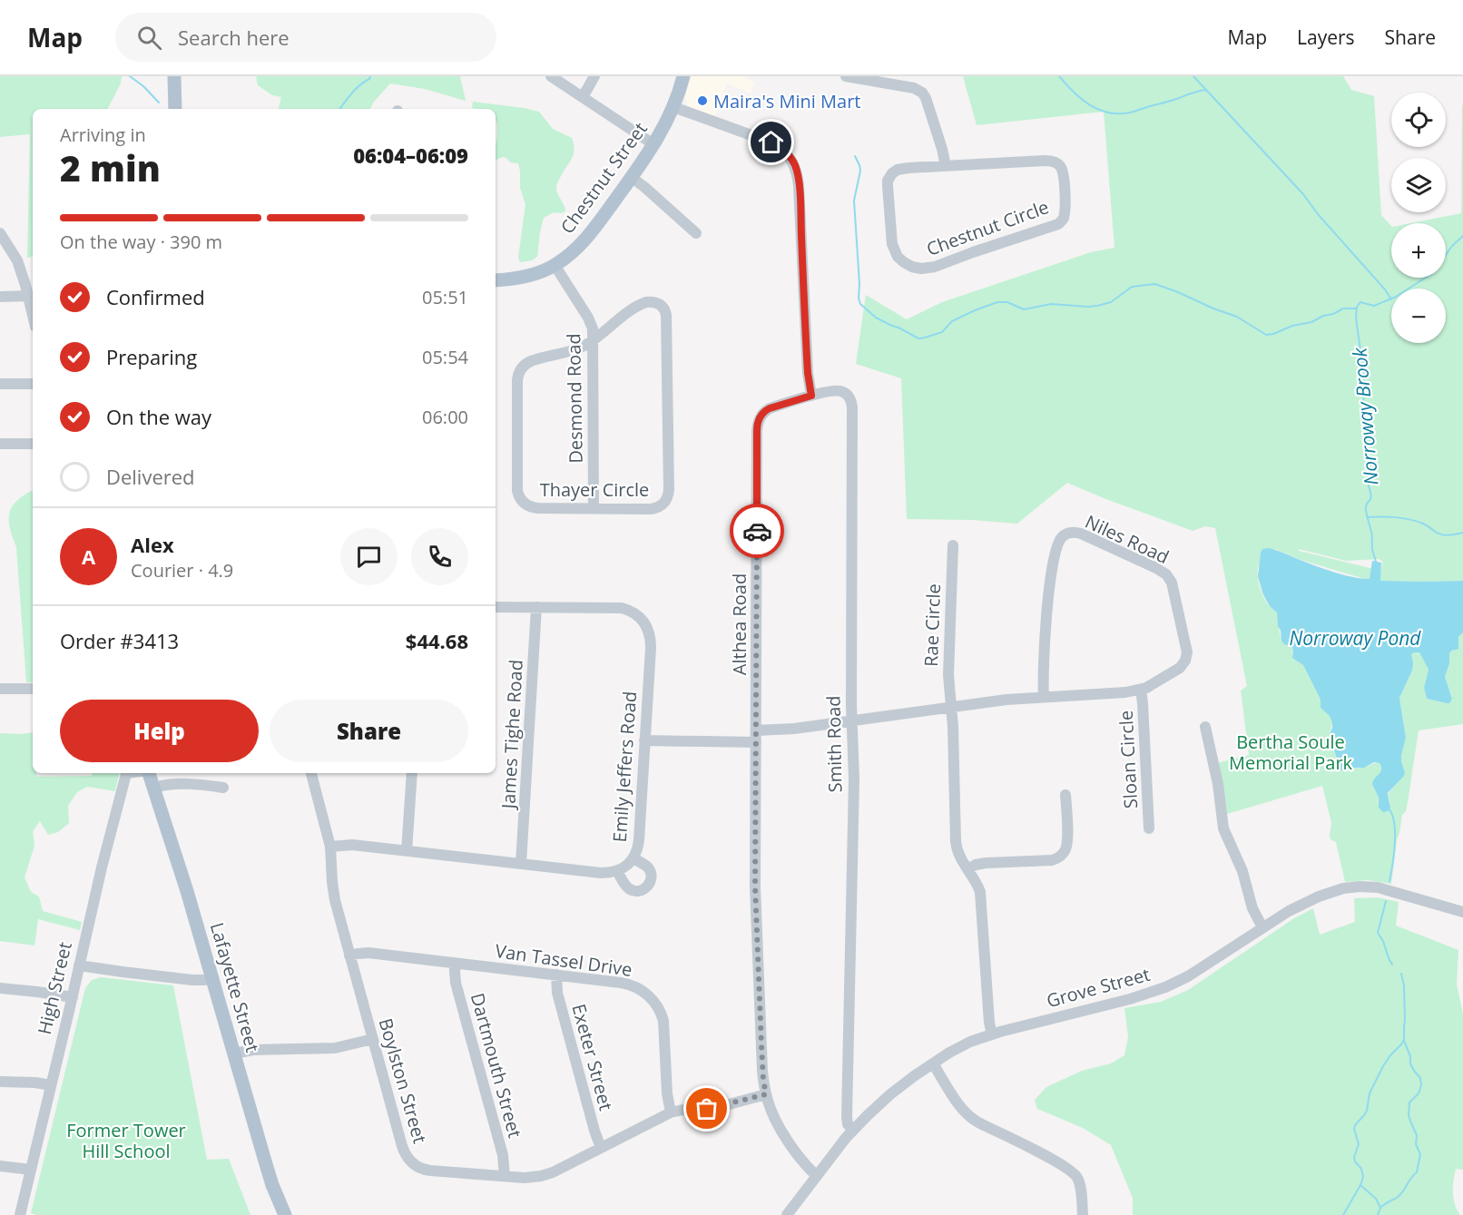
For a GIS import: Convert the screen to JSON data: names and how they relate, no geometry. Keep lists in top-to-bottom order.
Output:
{
  "streets": {
    "main road": ["Chestnut Street", "Lafayette Street"],
    "street": [
      "Chestnut Circle",
      "Desmond Road",
      "Thayer Circle",
      "Niles Road",
      "Althea Road",
      "Rae Circle",
      "James Tighe Road",
      "Smith Road",
      "Sloan Circle",
      "Emily Jeffers Road",
      "Van Tassel Drive",
      "Grove Street",
      "High Street",
      "Exeter Street",
      "Dartmouth Street",
      "Boylston Street"
    ]
  },
  "crossings": [
    ["Chestnut Street", "Desmond Road"],
    ["Desmond Road", "Thayer Circle"],
    ["Niles Road", "Althea Road"],
    ["Niles Road", "Rae Circle"],
    ["Niles Road", "Smith Road"],
    ["Niles Road", "Sloan Circle"],
    ["Niles Road", "Emily Jeffers Road"],
    ["Althea Road", "Smith Road"],
    ["Althea Road", "Grove Street"],
    ["Althea Road", "Boylston Street"],
    ["Rae Circle", "Grove Street"],
    ["James Tighe Road", "Emily Jeffers Road"],
    ["Smith Road", "Grove Street"],
    ["Van Tassel Drive", "Exeter Street"],
    ["Van Tassel Drive", "Dartmouth Street"],
    ["Van Tassel Drive", "Boylston Street"],
    ["Exeter Street", "Boylston Street"],
    ["Dartmouth Street", "Boylston Street"]
  ],
  "water": ["Norroway Brook", "Norroway Pond"],
  "parks": ["Bertha Soule Memorial Park", "Former Tower Hill School"],
  "places": ["Maira's Mini Mart"],
  "page": {
    "header": "Map",
    "search": "Search here",
    "nav": ["Map", "Layers", "Share"],
    "map_buttons": ["+", "−"],
    "heading": ["2 min", "Arriving in", "06:04–06:09"],
    "panel": [
      "Alex",
      "Courier · 4.9",
      "Order #3413",
      "$44.68"
    ],
    "bar": "On the way · 390 m",
    "list": [
      ["Confirmed", "05:51"],
      ["Preparing", "05:54"],
      ["On the way", "06:00"],
      "Delivered"
    ],
    "round": "A",
    "buttons": ["Help", "Share"]
  }
}
